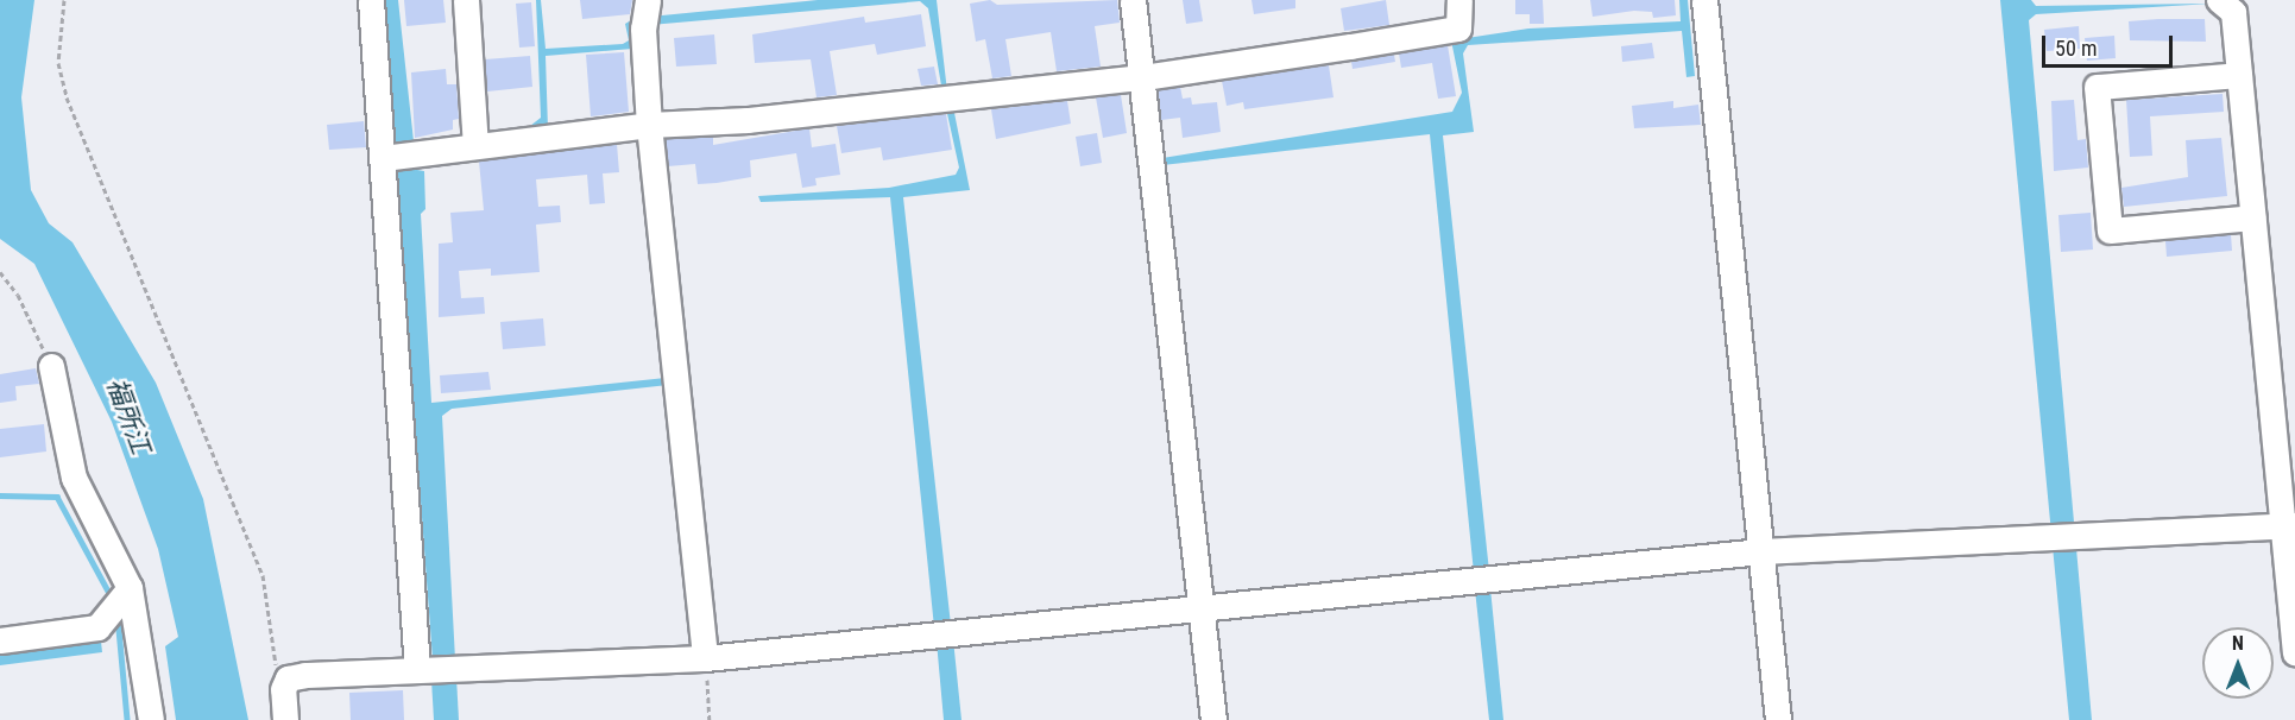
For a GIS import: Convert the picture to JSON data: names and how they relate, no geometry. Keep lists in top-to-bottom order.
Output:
{
  "water": ["福所江"],
  "scale_bar": "50 m",
  "north": "top"
}
